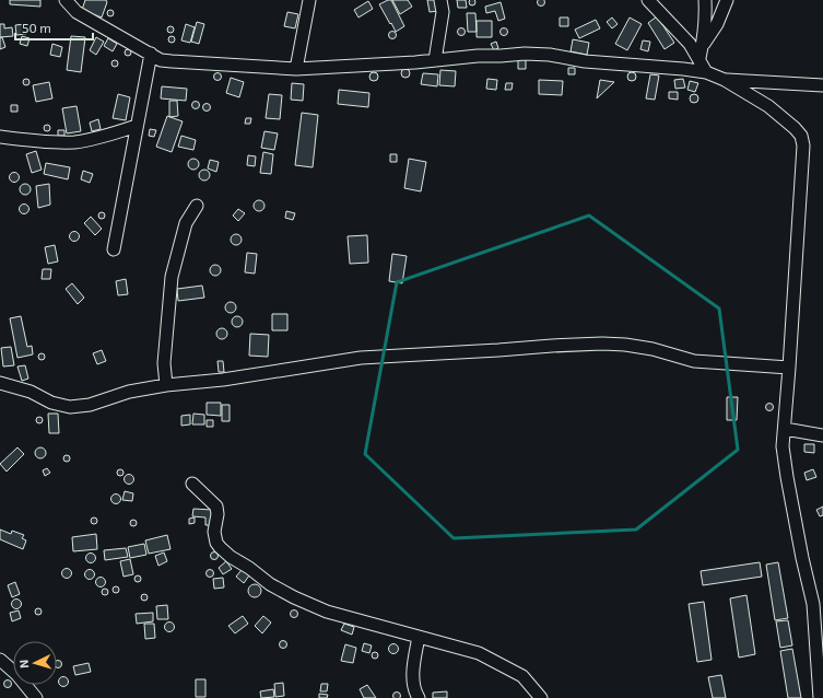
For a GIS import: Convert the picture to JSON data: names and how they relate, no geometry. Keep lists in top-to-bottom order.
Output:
{
  "scale_bar": "50 m",
  "north": "left"
}
